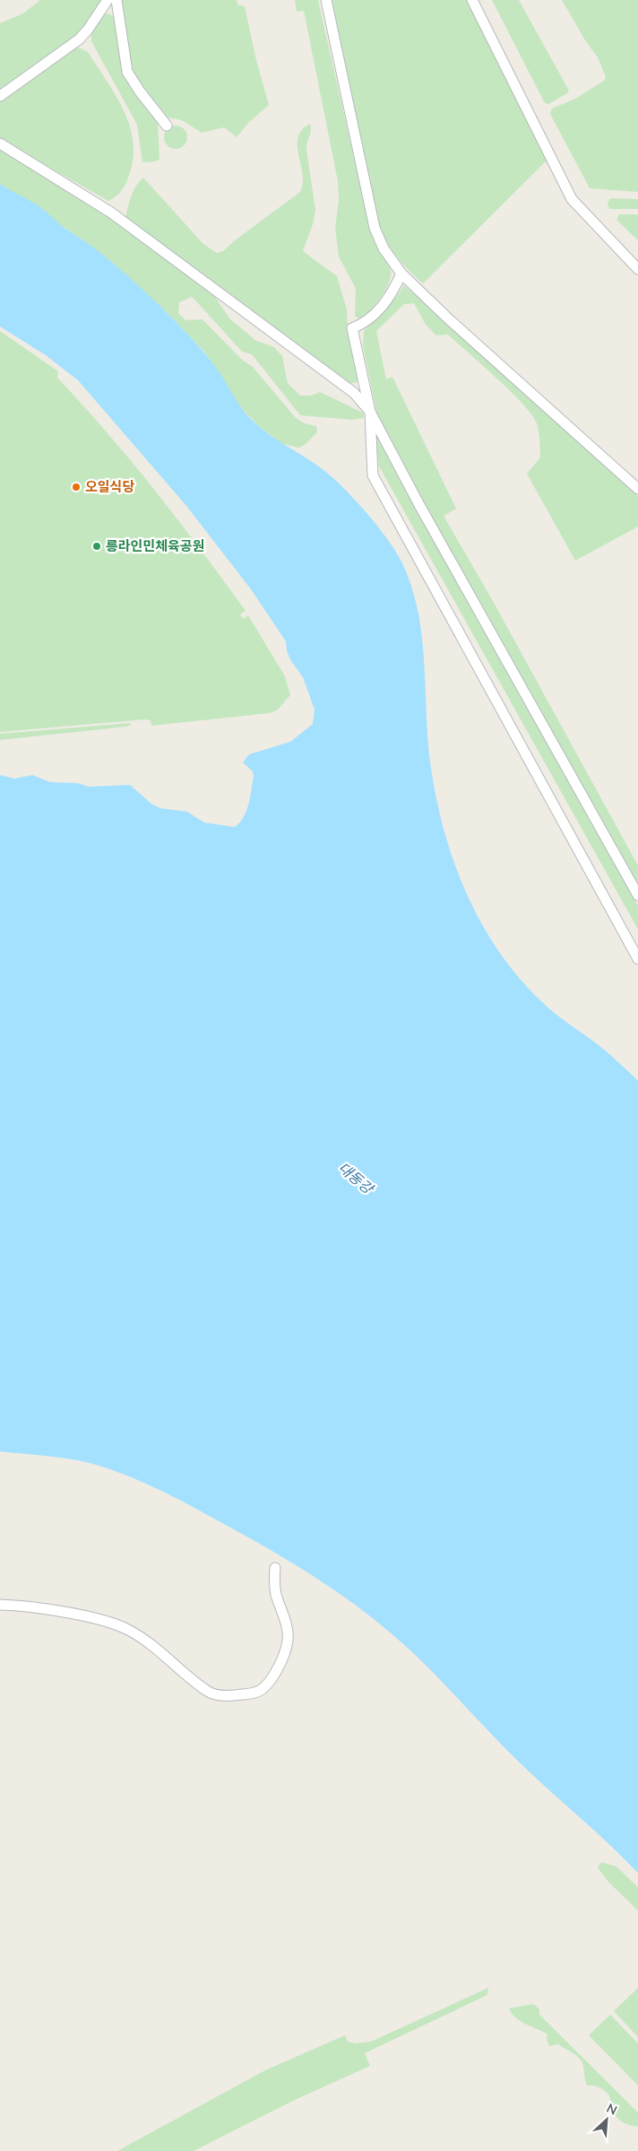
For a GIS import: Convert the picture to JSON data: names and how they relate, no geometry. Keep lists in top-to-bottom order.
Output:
{
  "water": ["대동강"],
  "places": ["오일식당", "릉라인민체육공원"],
  "north": "top right"
}
